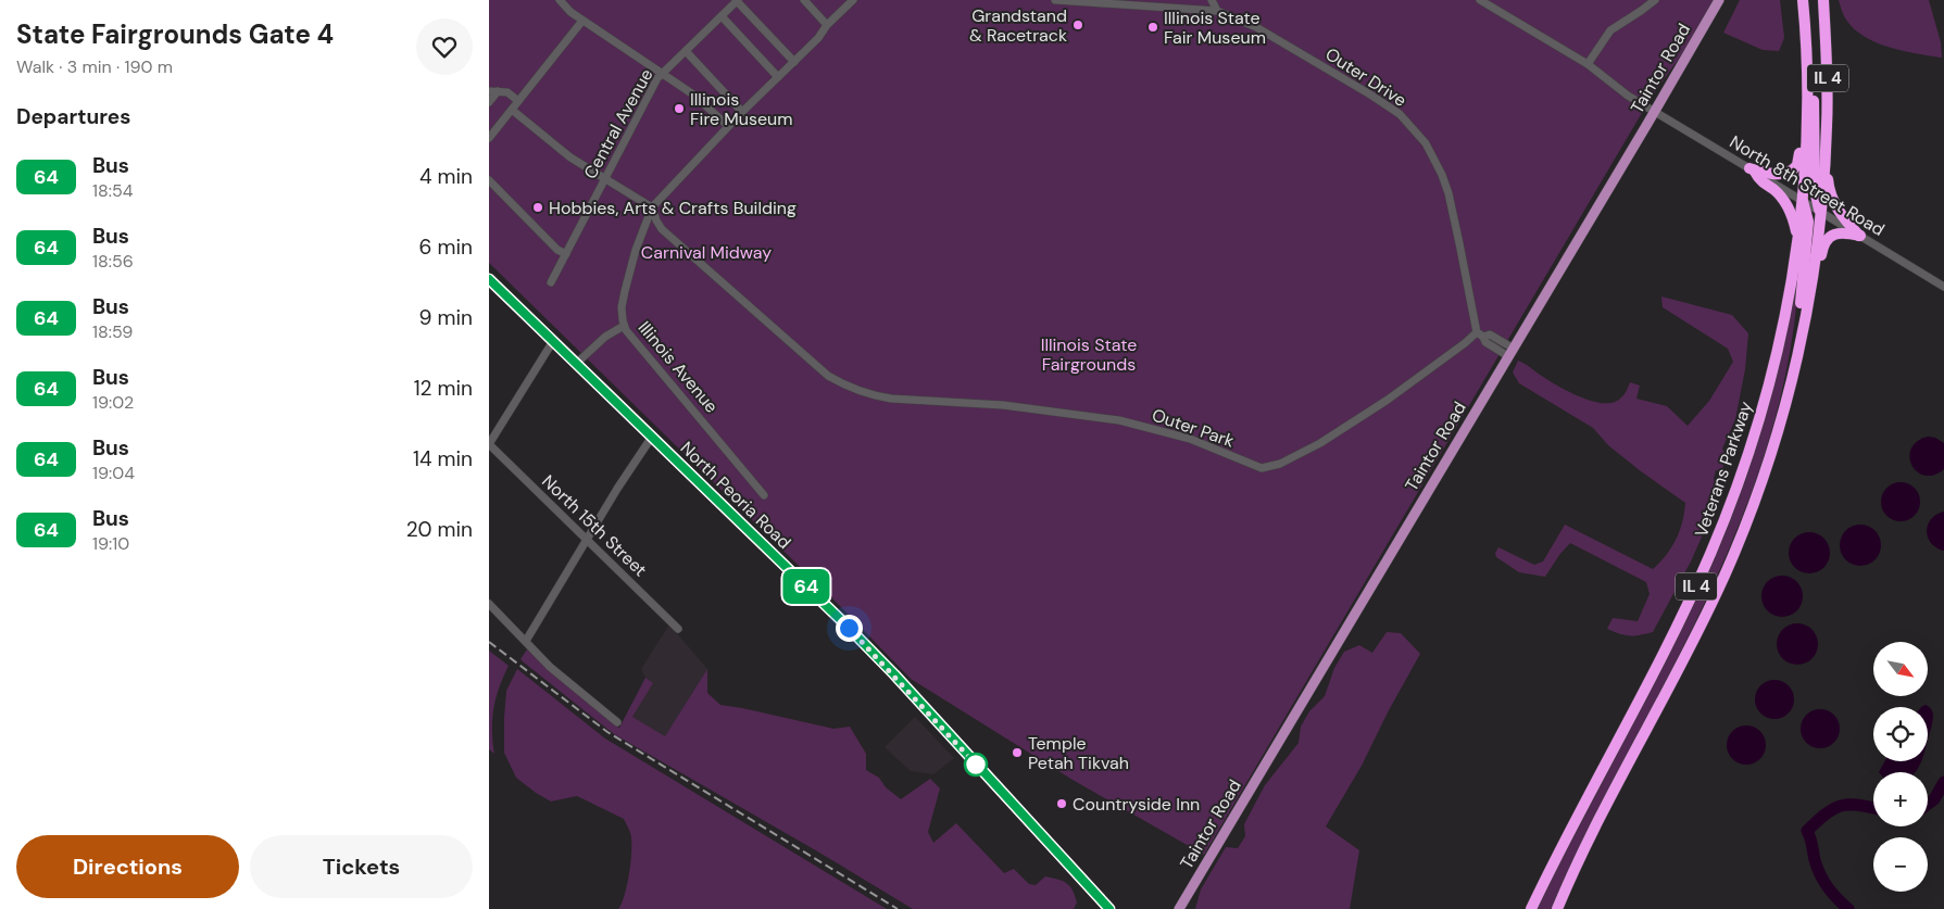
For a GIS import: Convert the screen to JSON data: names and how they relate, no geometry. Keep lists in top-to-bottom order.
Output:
{
  "streets": {
    "highway": ["IL 4", "Veterans Parkway"],
    "main road": ["Taintor Road", "North Peoria Road"],
    "street": [
      "Outer Drive",
      "Central Avenue",
      "North 8th Street Road",
      "Illinois Avenue",
      "Outer Park",
      "North 15th Street"
    ]
  },
  "crossings": [
    ["Taintor Road", "North 8th Street Road"],
    ["Outer Drive", "Outer Park"],
    ["IL 4", "North 8th Street Road"],
    ["North 8th Street Road", "Veterans Parkway"],
    ["Illinois Avenue", "Outer Park"]
  ],
  "parks": ["Carnival Midway", "Illinois State Fairgrounds"],
  "places": [
    "Grandstand & Racetrack",
    "Illinois State Fair Museum",
    "Illinois Fire Museum",
    "Hobbies, Arts & Crafts Building",
    "Temple Petah Tikvah",
    "Countryside Inn"
  ],
  "lines": ["bus line 64"],
  "north": "bottom right",
  "page": {
    "heading": [
      ["State Fairgrounds Gate 4", "Walk · 3 min · 190 m"],
      "Departures"
    ],
    "on_map": "64",
    "list": [
      {
        "mark": "64",
        "name": "Bus",
        "note": "18:54",
        "value": "4 min"
      },
      {
        "mark": "64",
        "name": "Bus",
        "note": "18:56",
        "value": "6 min"
      },
      {
        "mark": "64",
        "name": "Bus",
        "note": "18:59",
        "value": "9 min"
      },
      {
        "mark": "64",
        "name": "Bus",
        "note": "19:02",
        "value": "12 min"
      },
      {
        "mark": "64",
        "name": "Bus",
        "note": "19:04",
        "value": "14 min"
      },
      {
        "mark": "64",
        "name": "Bus",
        "note": "19:10",
        "value": "20 min"
      }
    ],
    "map_buttons": ["+", "−"],
    "buttons": ["Directions", "Tickets"]
  }
}
